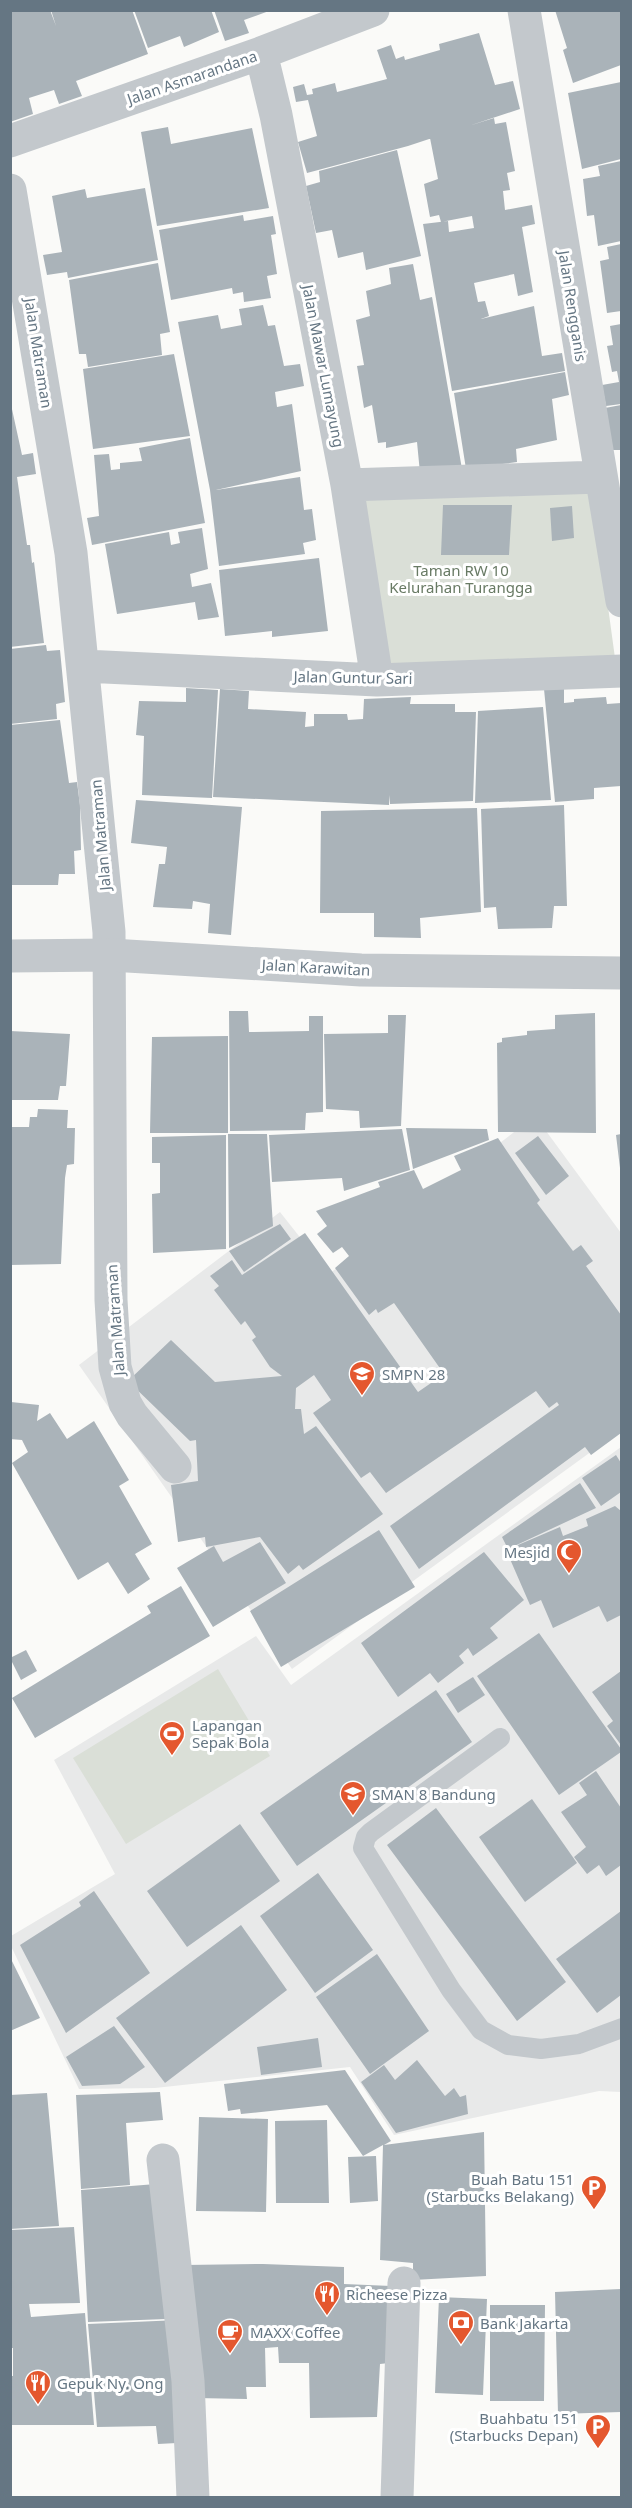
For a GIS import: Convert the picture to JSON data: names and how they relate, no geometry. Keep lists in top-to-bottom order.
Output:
{
  "streets": {
    "street": [
      "Jalan Asmarandana",
      "Jalan Rengganis",
      "Jalan Matraman",
      "Jalan Mawar Lumayung",
      "Jalan Guntur Sari",
      "Jalan Karawitan"
    ]
  },
  "crossings": [
    ["Jalan Asmarandana", "Jalan Mawar Lumayung"],
    ["Jalan Matraman", "Jalan Guntur Sari"],
    ["Jalan Matraman", "Jalan Karawitan"],
    ["Jalan Mawar Lumayung", "Jalan Guntur Sari"]
  ],
  "parks": ["Taman RW 10 Kelurahan Turangga"],
  "places": {
    "school or university": ["SMPN 28", "SMAN 8 Bandung"],
    "mosque": ["Mesjid"],
    "sports": ["Lapangan Sepak Bola"],
    "parking": ["Buah Batu 151 (Starbucks Belakang)", "Buahbatu 151 (Starbucks Depan)"],
    "restaurant": ["Richeese Pizza", "Gepuk Ny. Ong"],
    "bank": ["Bank Jakarta"],
    "cafe": ["MAXX Coffee"]
  }
}
